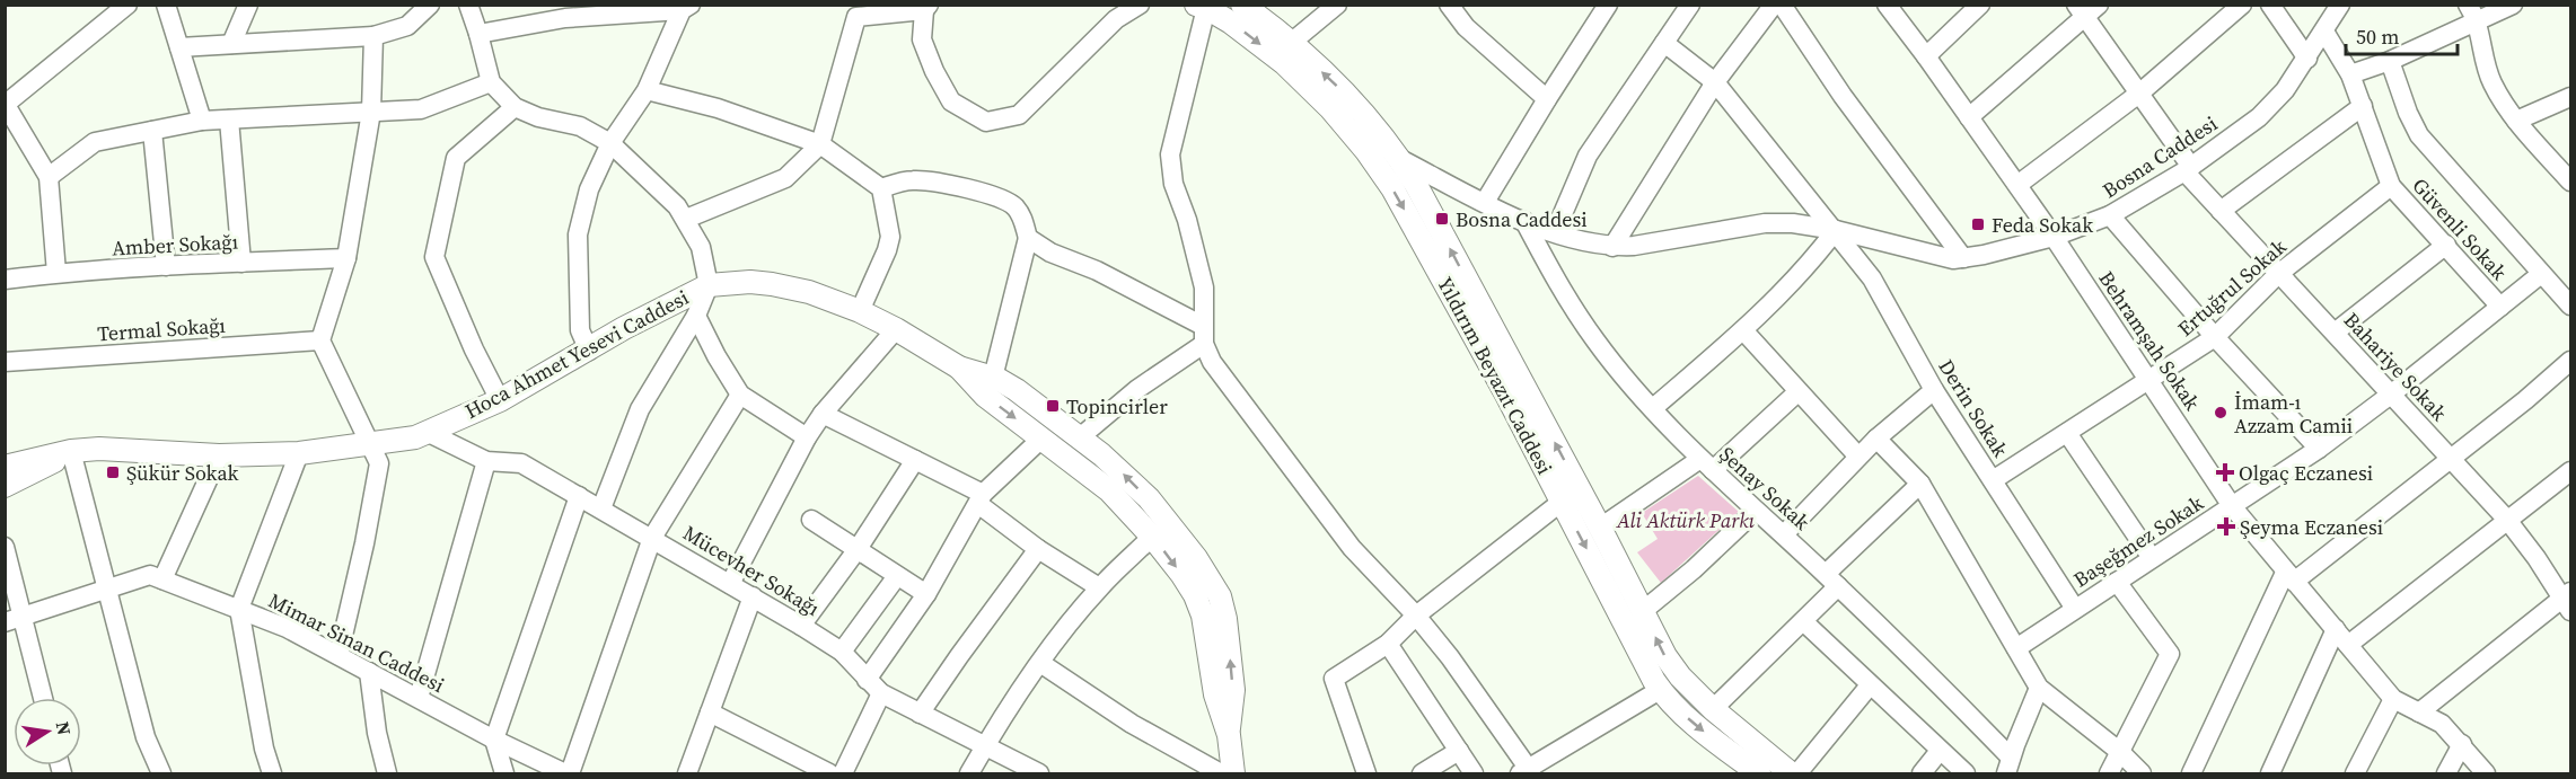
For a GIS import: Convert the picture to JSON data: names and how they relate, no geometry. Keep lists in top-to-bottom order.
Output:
{
  "streets": {
    "main road": ["Hoca Ahmet Yesevi Caddesi", "Yıldırım Beyazıt Caddesi"],
    "street": [
      "Bosna Caddesi",
      "Güvenli Sokak",
      "Amber Sokağı",
      "Ertuğrul Sokak",
      "Termal Sokağı",
      "Behramşah Sokak",
      "Bahariye Sokak",
      "Derin Sokak",
      "Şenay Sokak",
      "Başeğmez Sokak",
      "Mücevher Sokağı",
      "Mimar Sinan Caddesi"
    ]
  },
  "crossings": [
    ["Bosna Caddesi", "Güvenli Sokak"],
    ["Bosna Caddesi", "Behramşah Sokak"],
    ["Bosna Caddesi", "Bahariye Sokak"],
    ["Bosna Caddesi", "Derin Sokak"],
    ["Bosna Caddesi", "Şenay Sokak"],
    ["Güvenli Sokak", "Ertuğrul Sokak"],
    ["Güvenli Sokak", "Başeğmez Sokak"],
    ["Ertuğrul Sokak", "Behramşah Sokak"],
    ["Ertuğrul Sokak", "Bahariye Sokak"],
    ["Ertuğrul Sokak", "Derin Sokak"],
    ["Behramşah Sokak", "Başeğmez Sokak"],
    ["Hoca Ahmet Yesevi Caddesi", "Mücevher Sokağı"],
    ["Bahariye Sokak", "Başeğmez Sokak"],
    ["Derin Sokak", "Başeğmez Sokak"]
  ],
  "parks": ["Ali Aktürk Parkı"],
  "places": {
    "transit": [
      "Bosna Caddesi",
      "Feda Sokak",
      "Topincirler",
      "Şükür Sokak"
    ],
    "other": ["İmam-ı Azzam Camii"],
    "health": ["Olgaç Eczanesi", "Şeyma Eczanesi"]
  },
  "scale_bar": "50 m",
  "north": "right"
}
